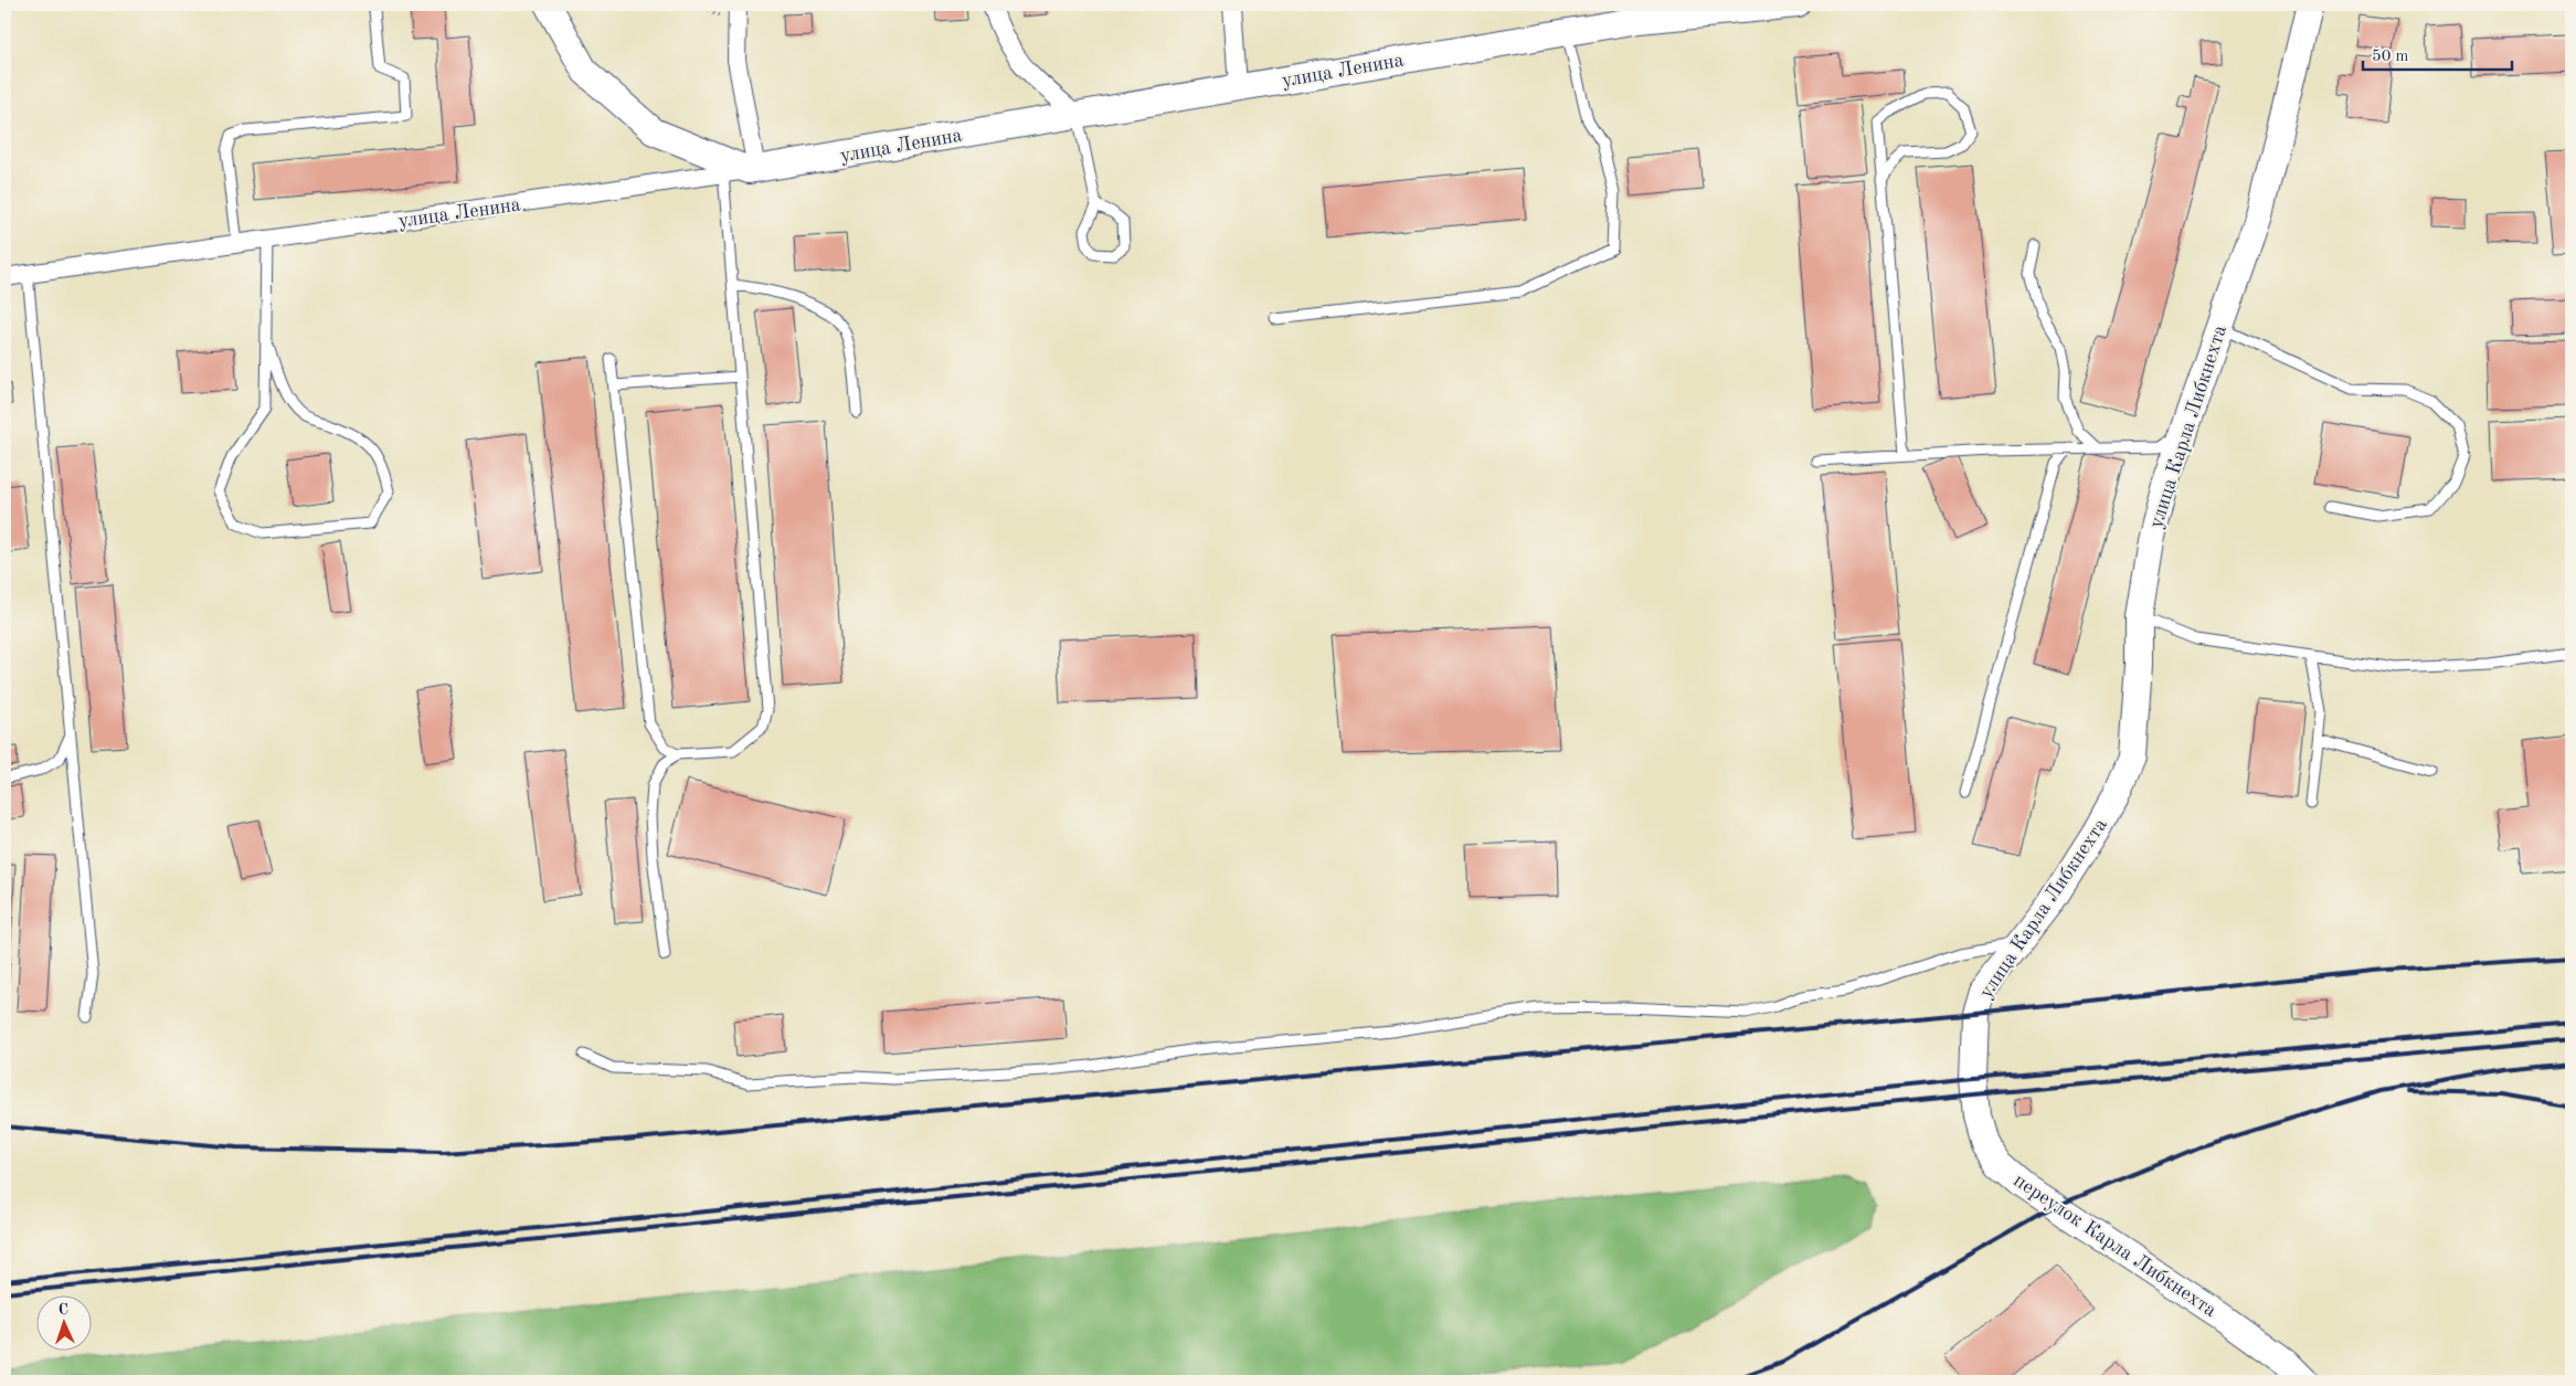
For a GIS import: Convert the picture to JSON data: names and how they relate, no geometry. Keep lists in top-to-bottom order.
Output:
{
  "streets": {
    "main road": ["улица Ленина", "улица Карла Либкнехта", "переулок Карла Либкнехта"]
  },
  "crossings": [
    ["улица Карла Либкнехта", "переулок Карла Либкнехта"]
  ],
  "scale_bar": "50 m",
  "north": "top"
}
